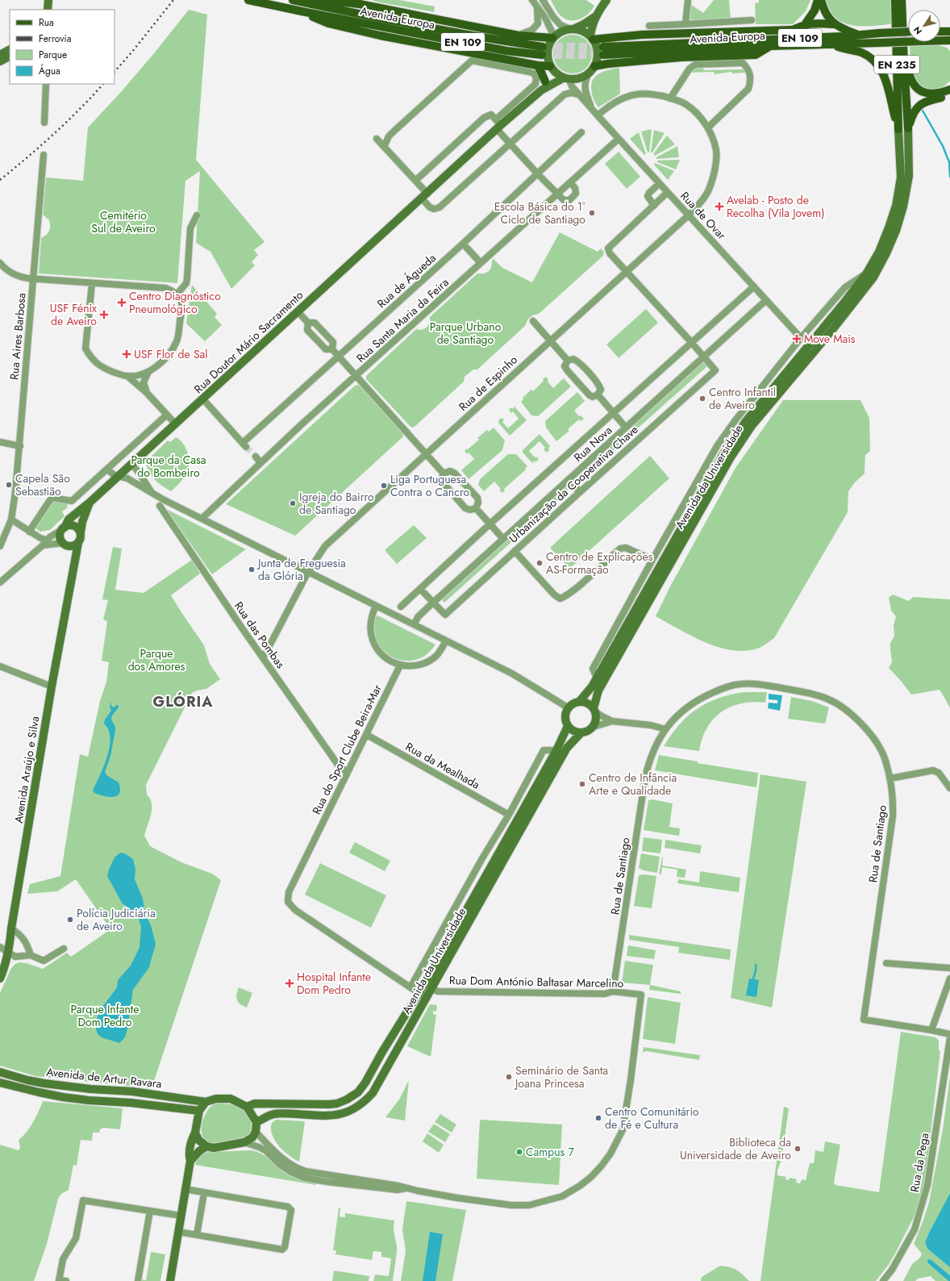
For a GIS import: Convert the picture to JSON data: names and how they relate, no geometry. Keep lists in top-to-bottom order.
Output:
{
  "streets": {
    "main road": [
      "Avenida Europa",
      "EN 109",
      "EN 235",
      "Rua Doutor Mário Sacramento",
      "Avenida da Universidade",
      "Avenida Araújo e Silva",
      "Avenida de Artur Ravara"
    ],
    "street": [
      "Rua de Ovar",
      "Rua de Águeda",
      "Rua Santa Maria da Feira",
      "Rua Aires Barbosa",
      "Rua de Espinho",
      "Rua Nova",
      "Urbanização da Cooperativa Chave",
      "Rua das Pombas",
      "Rua do Sport Clube Beira-Mar",
      "Rua da Mealhada",
      "Rua de Santiago",
      "Rua Dom António Baltasar Marcelino",
      "Rua da Pega"
    ]
  },
  "crossings": [
    ["EN 235", "Avenida da Universidade"],
    ["Rua de Ovar", "Rua Santa Maria da Feira"],
    ["Rua de Ovar", "Rua Doutor Mário Sacramento"],
    ["Rua de Ovar", "Rua de Espinho"],
    ["Rua de Ovar", "Rua Nova"],
    ["Rua de Ovar", "Avenida da Universidade"],
    ["Rua de Águeda", "Rua Doutor Mário Sacramento"],
    ["Rua Doutor Mário Sacramento", "Avenida Araújo e Silva"],
    ["Rua de Espinho", "Rua das Pombas"],
    ["Rua Nova", "Urbanização da Cooperativa Chave"],
    ["Avenida da Universidade", "Rua do Sport Clube Beira-Mar"],
    ["Avenida da Universidade", "Rua da Mealhada"],
    ["Avenida da Universidade", "Rua Dom António Baltasar Marcelino"],
    ["Avenida da Universidade", "Avenida de Artur Ravara"],
    ["Rua das Pombas", "Rua do Sport Clube Beira-Mar"],
    ["Rua do Sport Clube Beira-Mar", "Rua da Mealhada"],
    ["Rua de Santiago", "Rua Dom António Baltasar Marcelino"]
  ],
  "districts": ["GLÓRIA"],
  "parks": [
    "Cemitério Sul de Aveiro",
    "Parque Urbano de Santiago",
    "Parque da Casa do Bombeiro",
    "Parque dos Amores",
    "Parque Infante Dom Pedro"
  ],
  "places": {
    "health": [
      "Avelab - Posto de Recolha (Vila Jovem)",
      "Centro Diagnóstico Pneumológico",
      "USF Fénix de Aveiro",
      "Move Mais",
      "USF Flor de Sal",
      "Hospital Infante Dom Pedro"
    ],
    "other": [
      "Escola Básica do 1° Ciclo de Santiago",
      "Centro Infantil de Aveiro",
      "Capela São Sebastião",
      "Liga Portuguesa Contra o Cancro",
      "Igreja do Bairro de Santiago",
      "Centro de Explicações AS-Formação",
      "Junta de Freguesia da Glória",
      "Centro de Infância Arte e Qualidade",
      "Polícia Judiciária de Aveiro",
      "Seminário de Santa Joana Princesa",
      "Centro Comunitário de Fé e Cultura",
      "Biblioteca da Universidade de Aveiro",
      "Campus 7"
    ]
  },
  "legend": [
    "Rua",
    "Ferrovia",
    "Parque",
    "Água"
  ],
  "north": "bottom left"
}
